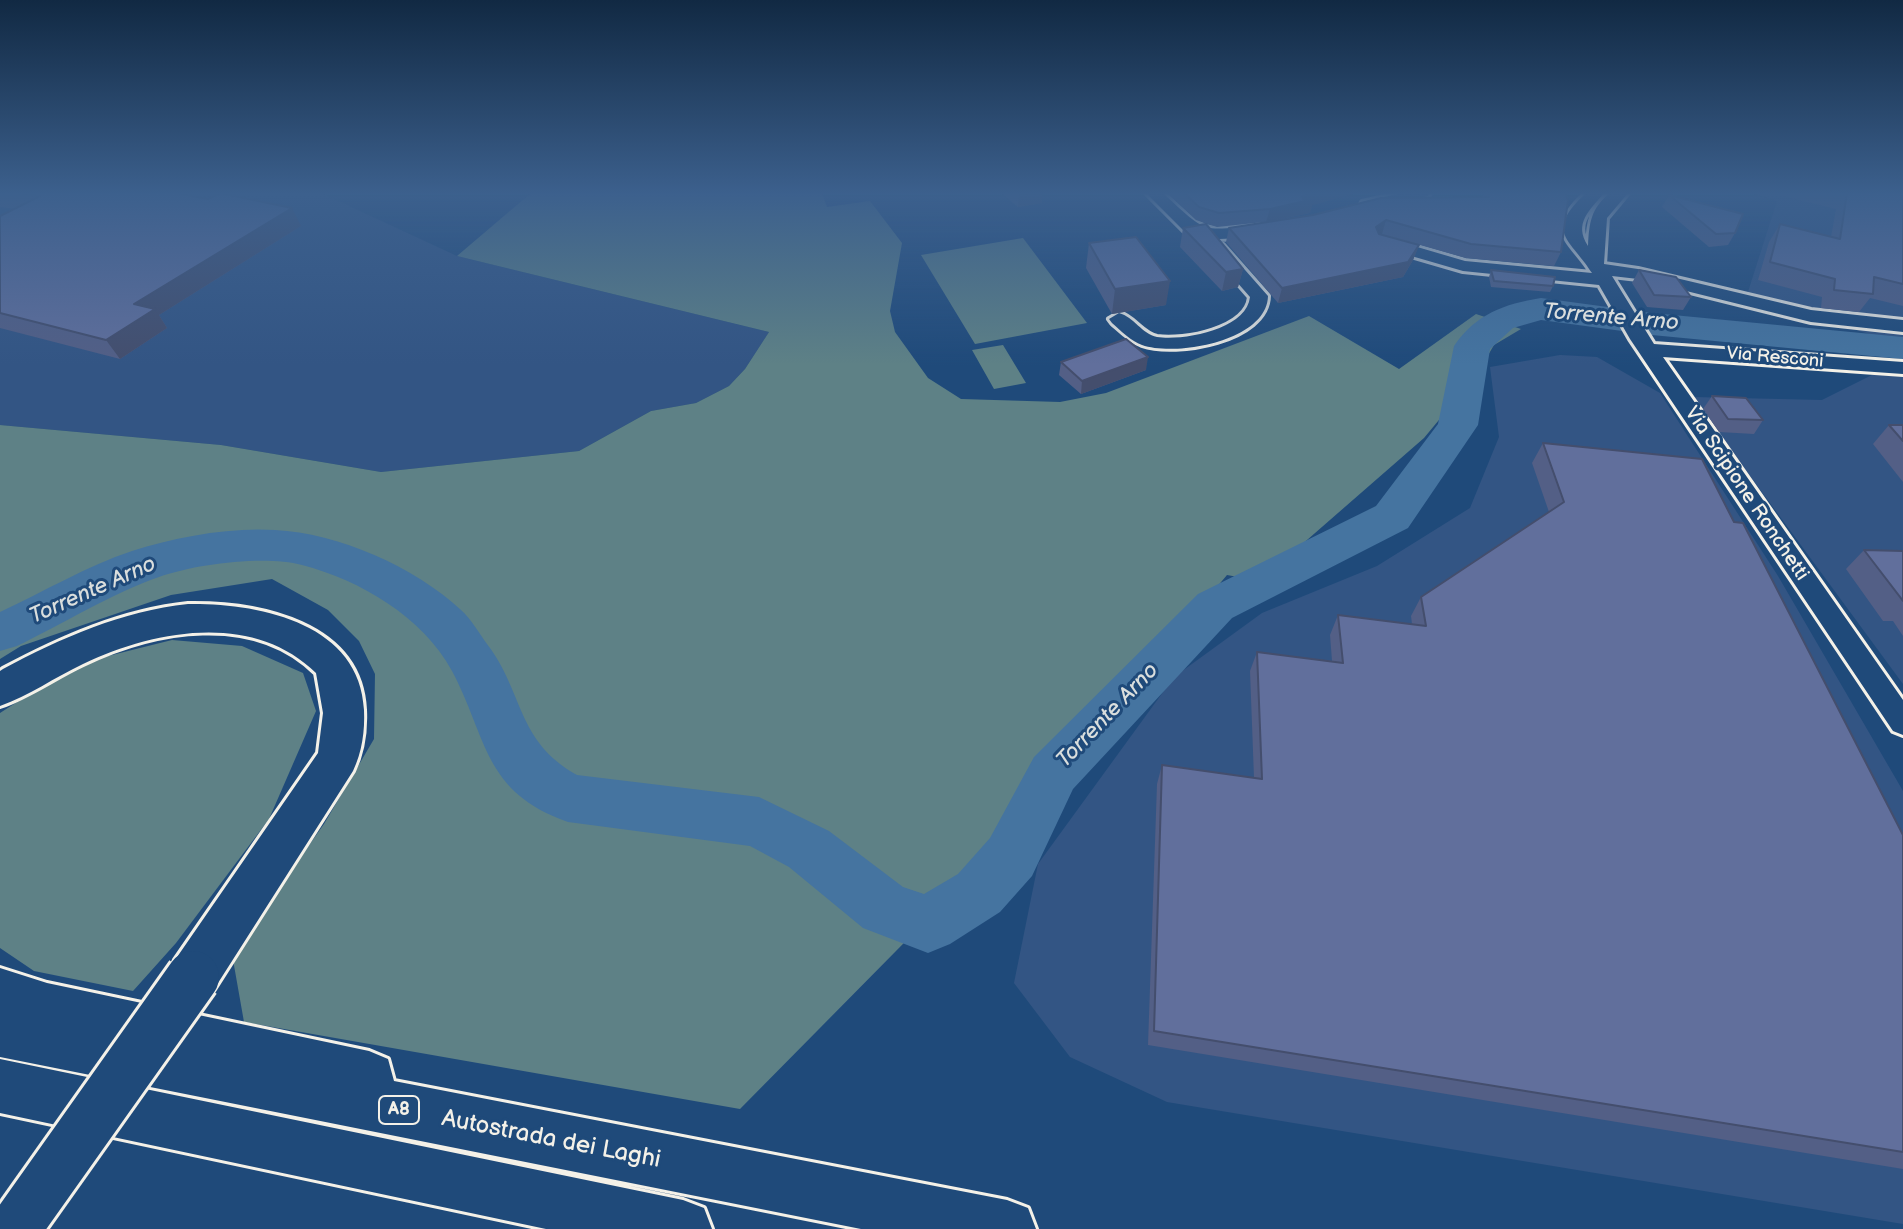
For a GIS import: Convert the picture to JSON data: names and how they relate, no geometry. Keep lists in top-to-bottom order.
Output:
{
  "streets": {
    "highway": ["A8", "Autostrada dei Laghi"],
    "street": ["Via Resconi", "Via Scipione Ronchetti"]
  },
  "crossings": [
    ["Via Resconi", "Via Scipione Ronchetti"]
  ],
  "water": ["Torrente Arno"]
}
